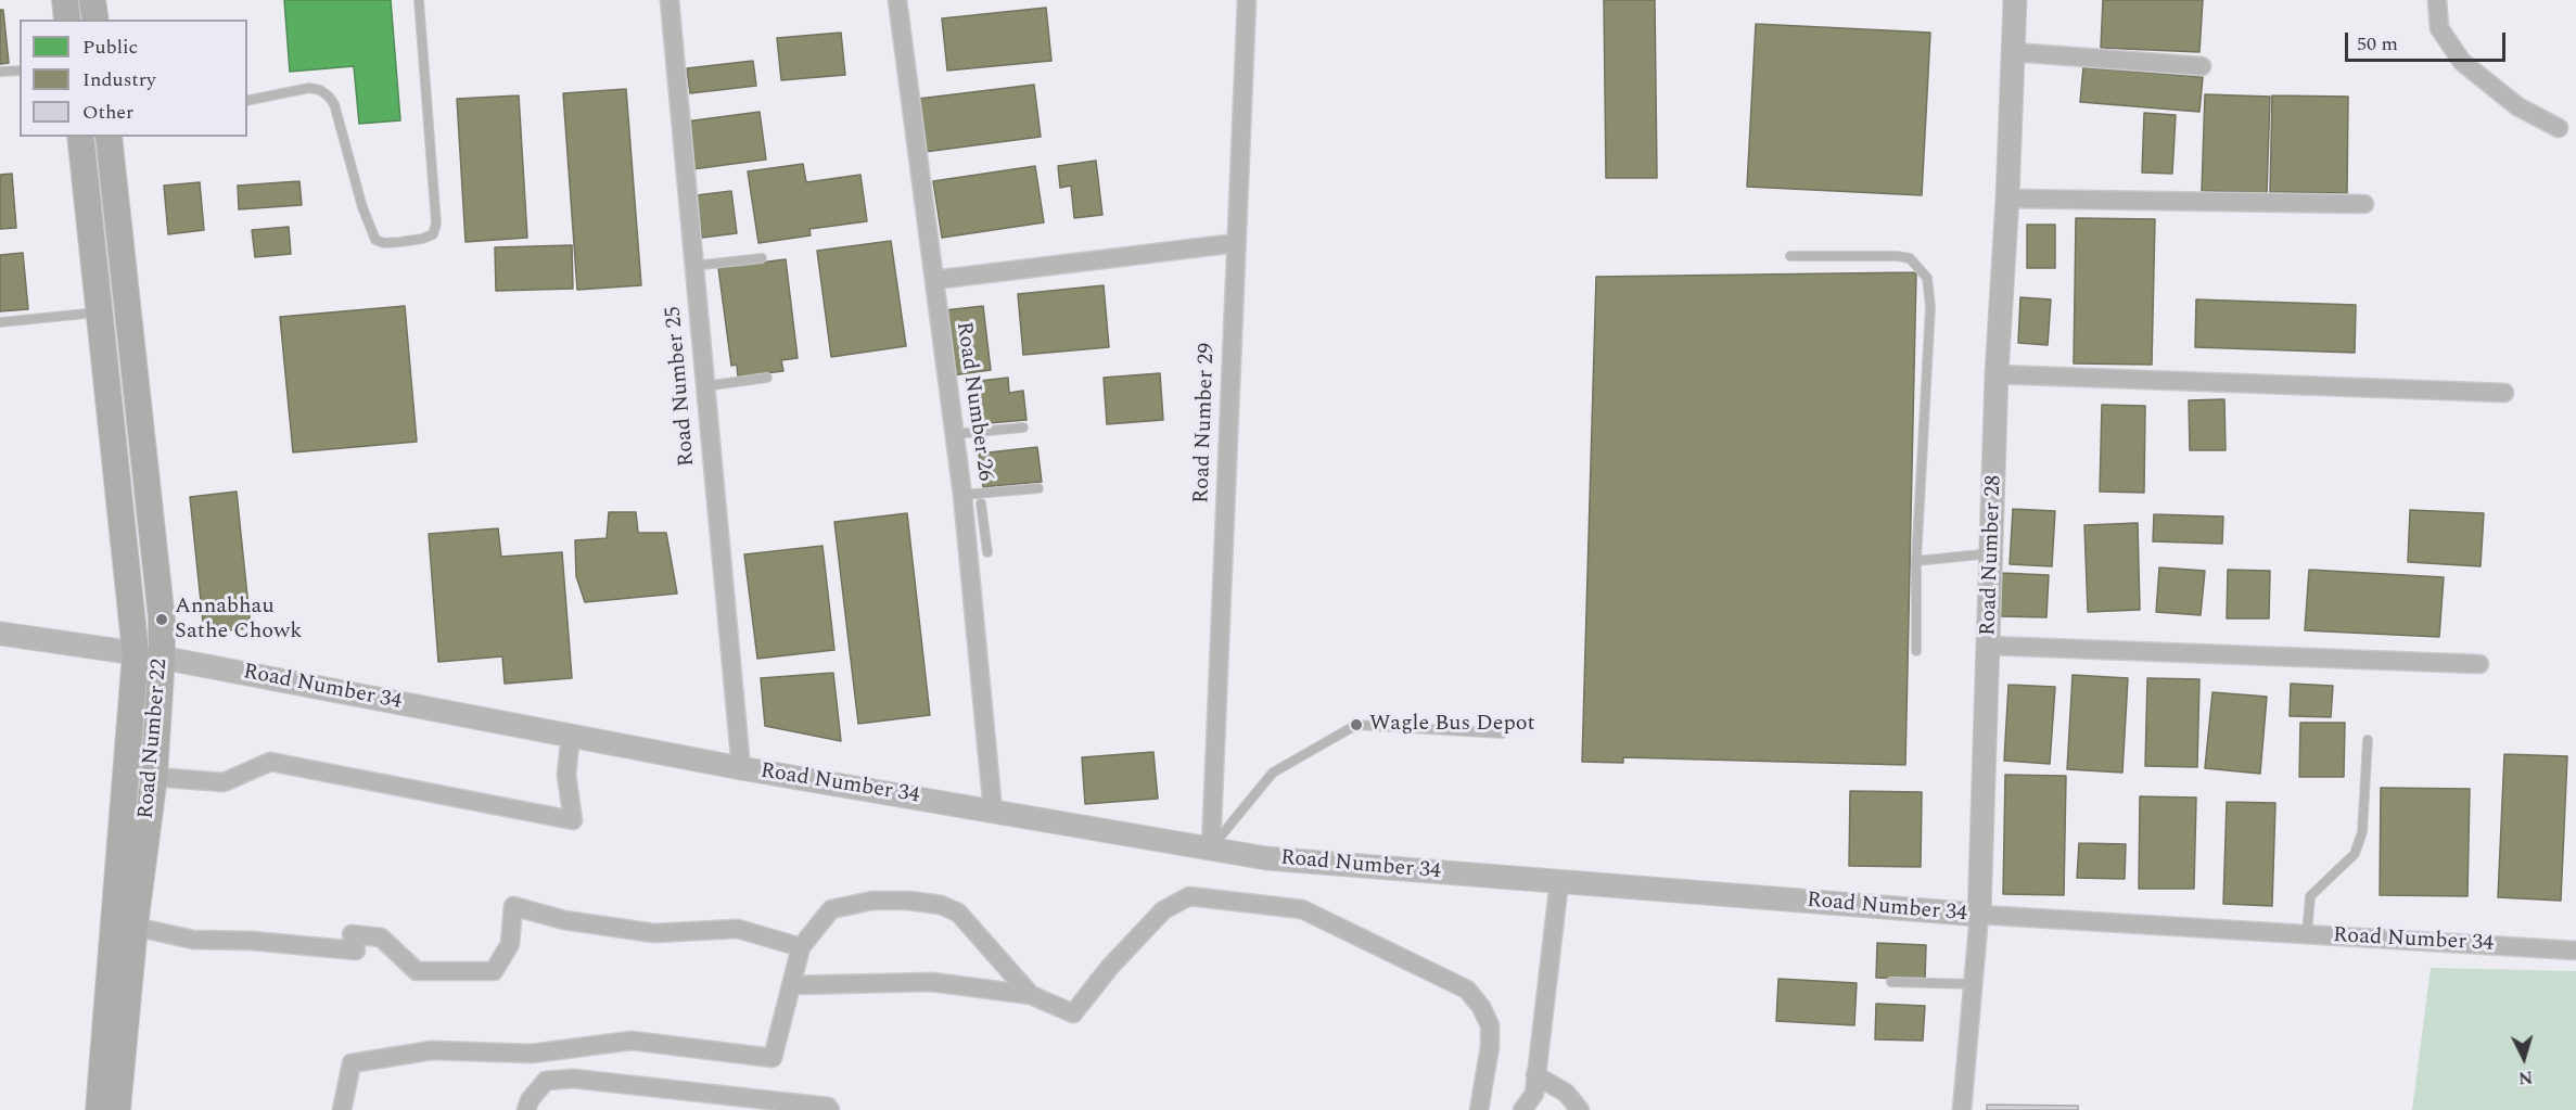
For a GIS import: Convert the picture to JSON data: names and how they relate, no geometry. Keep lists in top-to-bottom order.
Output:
{
  "streets": {
    "main road": ["Road Number 22"],
    "street": [
      "Road Number 25",
      "Road Number 26",
      "Road Number 29",
      "Road Number 28",
      "Road Number 34"
    ]
  },
  "crossings": [
    ["Road Number 25", "Road Number 34"],
    ["Road Number 26", "Road Number 34"],
    ["Road Number 29", "Road Number 34"],
    ["Road Number 28", "Road Number 34"],
    ["Road Number 34", "Road Number 22"]
  ],
  "places": ["Annabhau Sathe Chowk", "Wagle Bus Depot"],
  "legend": ["Public", "Industry", "Other"],
  "scale_bar": "50 m",
  "north": "bottom"
}
